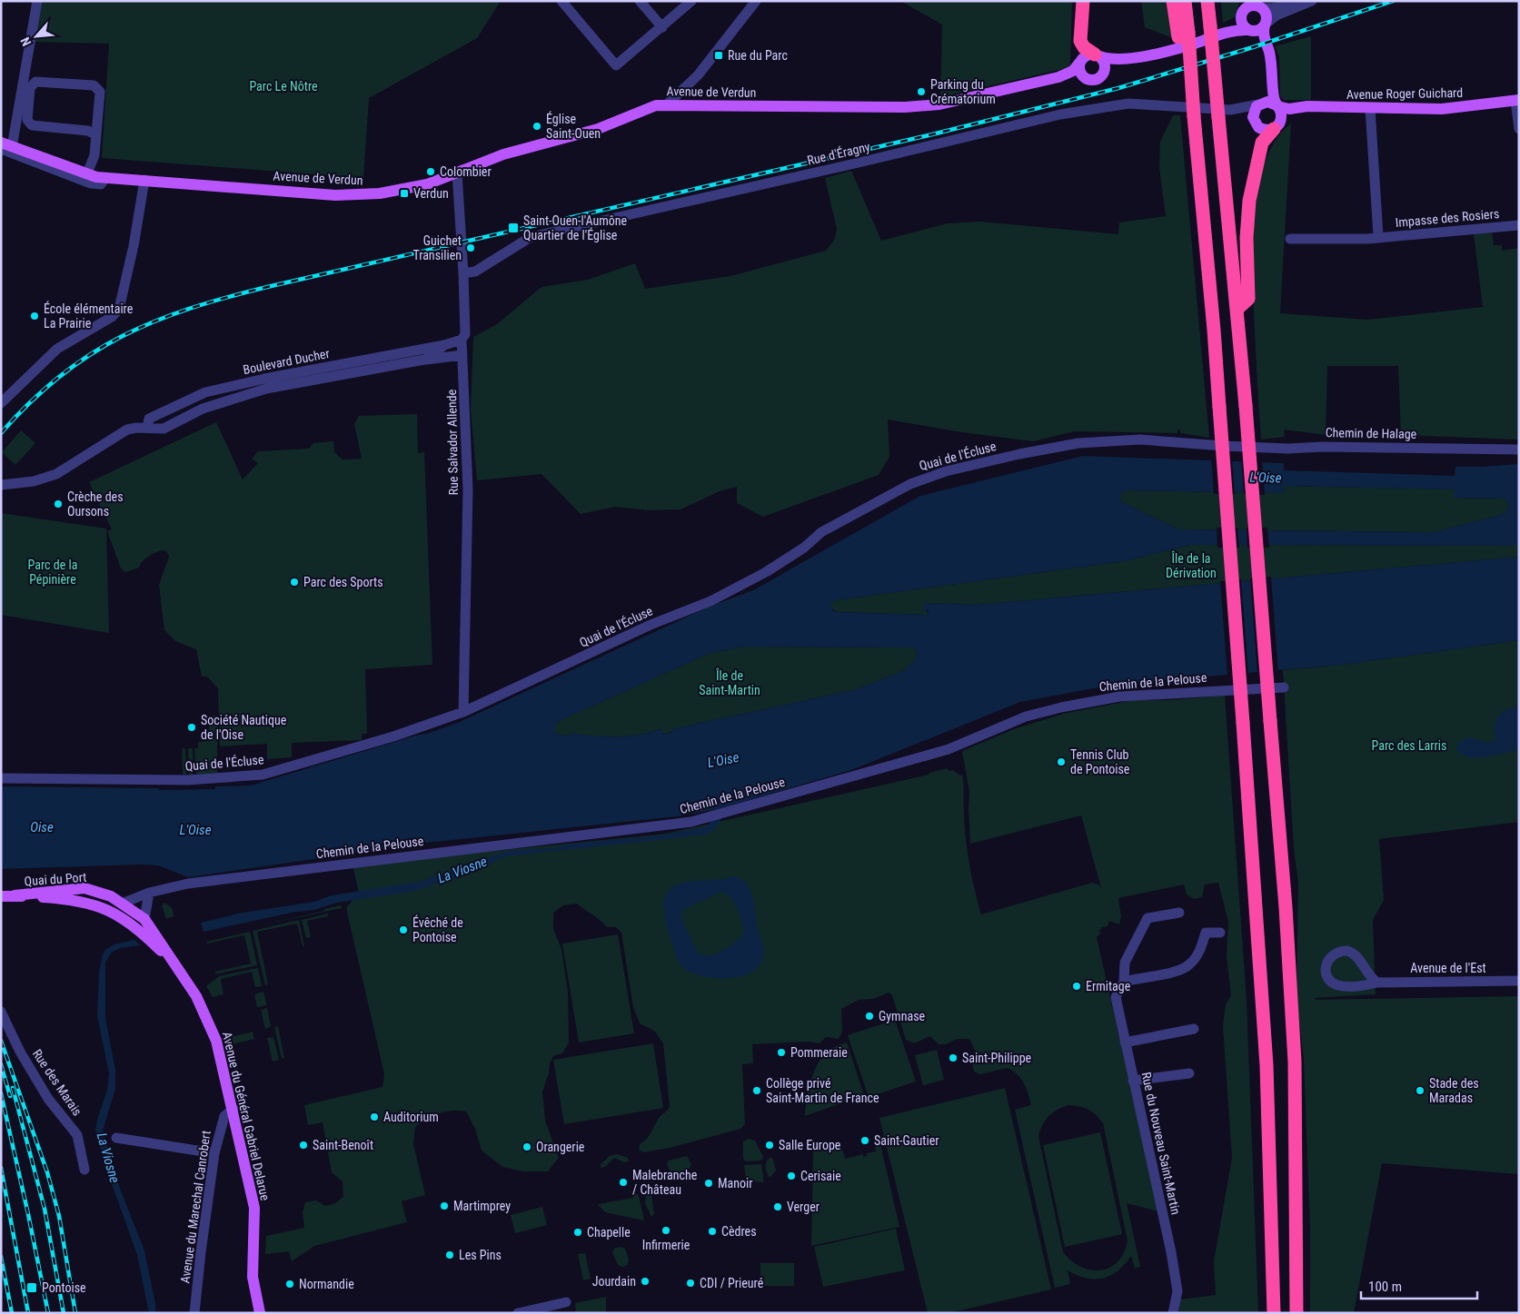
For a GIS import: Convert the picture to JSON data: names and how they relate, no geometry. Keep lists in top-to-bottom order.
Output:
{
  "streets": {
    "main road": [
      "Avenue de Verdun",
      "Avenue Roger Guichard",
      "Quai du Port",
      "Avenue du Général Gabriel Delarue"
    ],
    "street": [
      "Rue d'Éragny",
      "Impasse des Rosiers",
      "Boulevard Ducher",
      "Chemin de Halage",
      "Rue Salvador Allende",
      "Quai de l'Écluse",
      "Chemin de la Pelouse",
      "Avenue de l'Est",
      "Rue des Marais",
      "Rue du Nouveau Saint-Martin",
      "Avenue du Marechal Canrobert"
    ]
  },
  "crossings": [
    ["Avenue de Verdun", "Rue Salvador Allende"],
    ["Avenue Roger Guichard", "Rue d'Éragny"],
    ["Avenue Roger Guichard", "Impasse des Rosiers"],
    ["Rue d'Éragny", "Rue Salvador Allende"],
    ["Boulevard Ducher", "Rue Salvador Allende"],
    ["Chemin de Halage", "Quai de l'Écluse"],
    ["Rue Salvador Allende", "Quai de l'Écluse"],
    ["Chemin de la Pelouse", "Quai du Port"],
    ["Chemin de la Pelouse", "Avenue du Général Gabriel Delarue"],
    ["Quai du Port", "Avenue du Général Gabriel Delarue"],
    ["Avenue du Général Gabriel Delarue", "Avenue du Marechal Canrobert"]
  ],
  "water": ["L'Oise", "Oise", "La Viosne"],
  "parks": [
    "Parc Le Nôtre",
    "Île de la Dérivation",
    "Parc de la Pépinière",
    "Île de Saint-Martin",
    "Parc des Larris"
  ],
  "places": {
    "transit": [
      "Rue du Parc",
      "Verdun",
      "Saint-Ouen-l'Aumône Quartier de l'Église",
      "Pontoise"
    ],
    "other": [
      "Parking du Crématorium",
      "Église Saint-Ouen",
      "Colombier",
      "Guichet Transilien",
      "École élémentaire La Prairie",
      "Crèche des Oursons",
      "Parc des Sports",
      "Société Nautique de l'Oise",
      "Tennis Club de Pontoise",
      "Évêché de Pontoise",
      "Ermitage",
      "Gymnase",
      "Pommeraie",
      "Saint-Philippe",
      "Collège privé Saint-Martin de France",
      "Stade des Maradas",
      "Auditorium",
      "Saint-Gautier",
      "Saint-Benoît",
      "Salle Europe",
      "Orangerie",
      "Cerisaie",
      "Malebranche / Château",
      "Manoir",
      "Martimprey",
      "Verger",
      "Infirmerie",
      "Cèdres",
      "Chapelle",
      "Les Pins",
      "Jourdain",
      "CDI / Prieuré",
      "Normandie"
    ]
  },
  "scale_bar": "100 m",
  "north": "bottom left"
}
